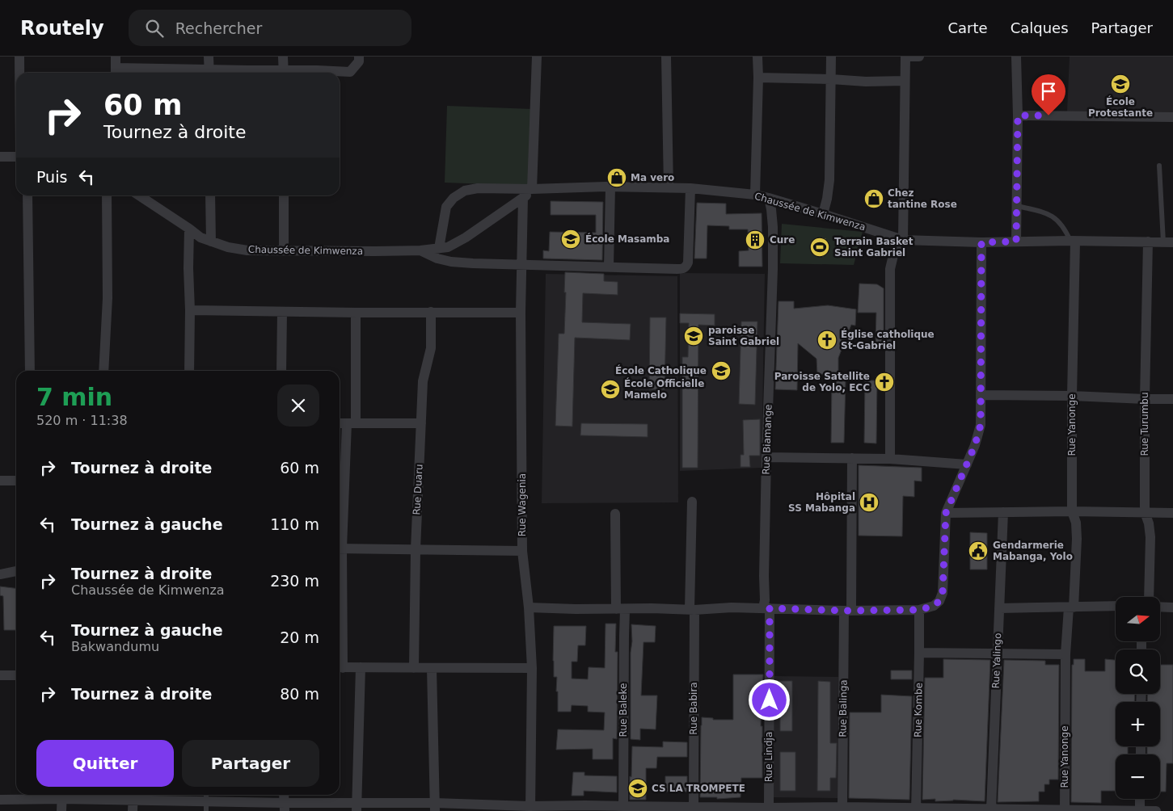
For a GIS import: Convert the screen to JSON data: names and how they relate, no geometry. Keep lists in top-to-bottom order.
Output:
{
  "streets": {
    "street": [
      "Chaussée de Kimwenza",
      "Rue Turumbu",
      "Rue Yanonge",
      "Rue Biamange",
      "Rue Duaru",
      "Rue Wagenia",
      "Rue Yalingo",
      "Rue Babira",
      "Rue Balinga",
      "Rue Baleke",
      "Rue Kombe",
      "Rue Lindja"
    ]
  },
  "crossings": [
    ["Chaussée de Kimwenza", "Rue Turumbu"],
    ["Chaussée de Kimwenza", "Rue Yanonge"],
    ["Chaussée de Kimwenza", "Rue Biamange"],
    ["Chaussée de Kimwenza", "Rue Wagenia"],
    ["Rue Biamange", "Rue Lindja"]
  ],
  "places": {
    "school or university": [
      "École Protestante",
      "École Masamba",
      "paroisse Saint Gabriel",
      "École Catholique",
      "École Officielle Mamelo",
      "CS LA TROMPETE"
    ],
    "shop": ["Ma vero", "Chez tantine Rose"],
    "building": ["Cure"],
    "sports": ["Terrain Basket Saint Gabriel"],
    "church": ["Église catholique St-Gabriel", "Paroisse Satellite de Yolo, ECC"],
    "hospital": ["Hôpital SS Mabanga"],
    "public building": ["Gendarmerie Mabanga, Yolo"]
  },
  "north": "right",
  "page": {
    "header": "Routely",
    "search": "Rechercher",
    "nav": ["Carte", "Calques", "Partager"],
    "turn": ["60 m", "Tournez à droite"],
    "then": "Puis",
    "heading": ["7 min", "520 m · 11:38"],
    "list": [
      {
        "name": "Tournez à droite",
        "value": "60 m"
      },
      {
        "name": "Tournez à gauche",
        "value": "110 m"
      },
      {
        "name": "Tournez à droite",
        "note": "Chaussée de Kimwenza",
        "value": "230 m"
      },
      {
        "name": "Tournez à gauche",
        "note": "Bakwandumu",
        "value": "20 m"
      },
      {
        "name": "Tournez à droite",
        "value": "80 m"
      }
    ],
    "map_buttons": ["+", "−"],
    "buttons": ["Quitter", "Partager"]
  }
}
